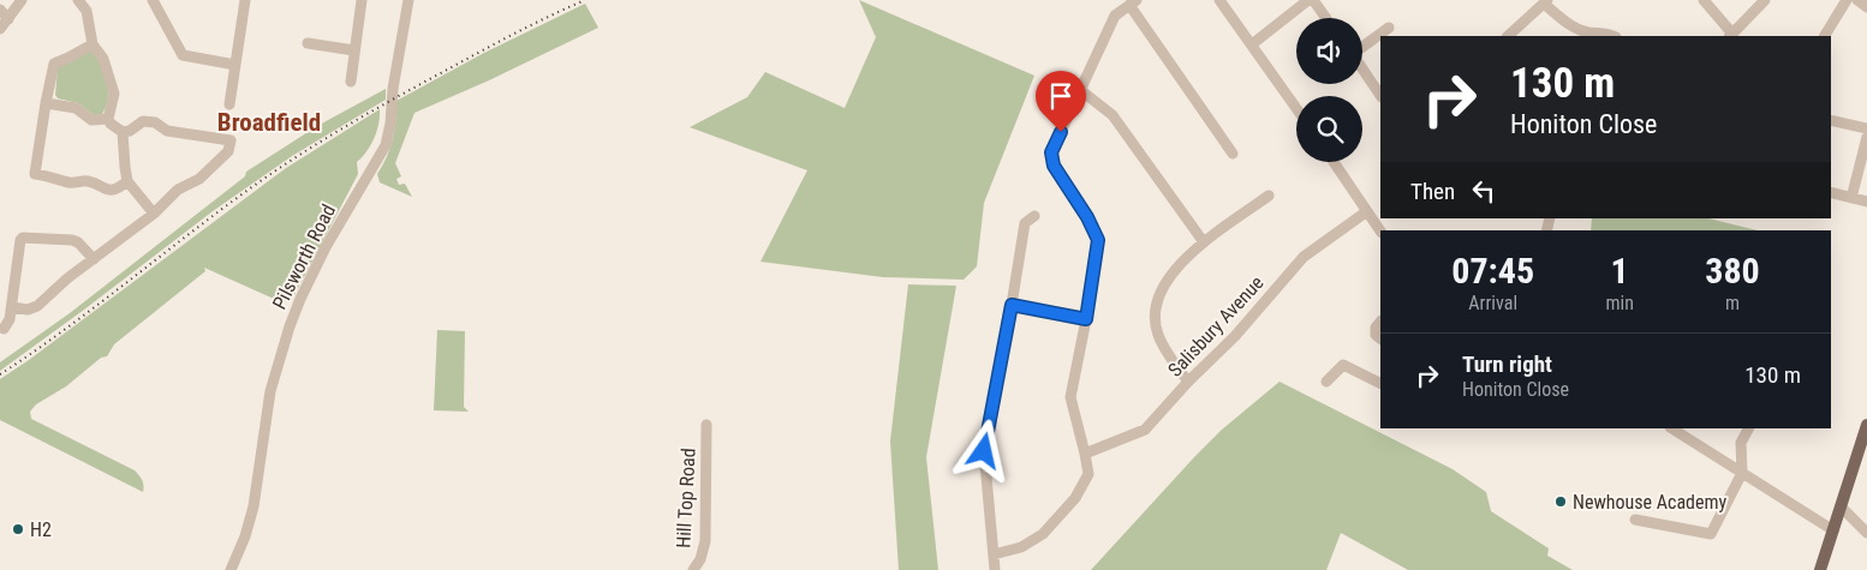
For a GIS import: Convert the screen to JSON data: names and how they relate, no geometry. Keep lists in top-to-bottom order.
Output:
{
  "streets": {
    "street": ["Pilsworth Road", "Salisbury Avenue", "Hill Top Road"]
  },
  "districts": ["Broadfield"],
  "places": ["Newhouse Academy", "H2"],
  "page": {
    "turn": ["130 m", "Honiton Close"],
    "then": "Then",
    "eta": [
      "07:45",
      "Arrival",
      "1",
      "min",
      "380",
      "m"
    ],
    "list": [
      {
        "name": "Turn right",
        "note": "Honiton Close",
        "value": "130 m"
      }
    ]
  }
}
